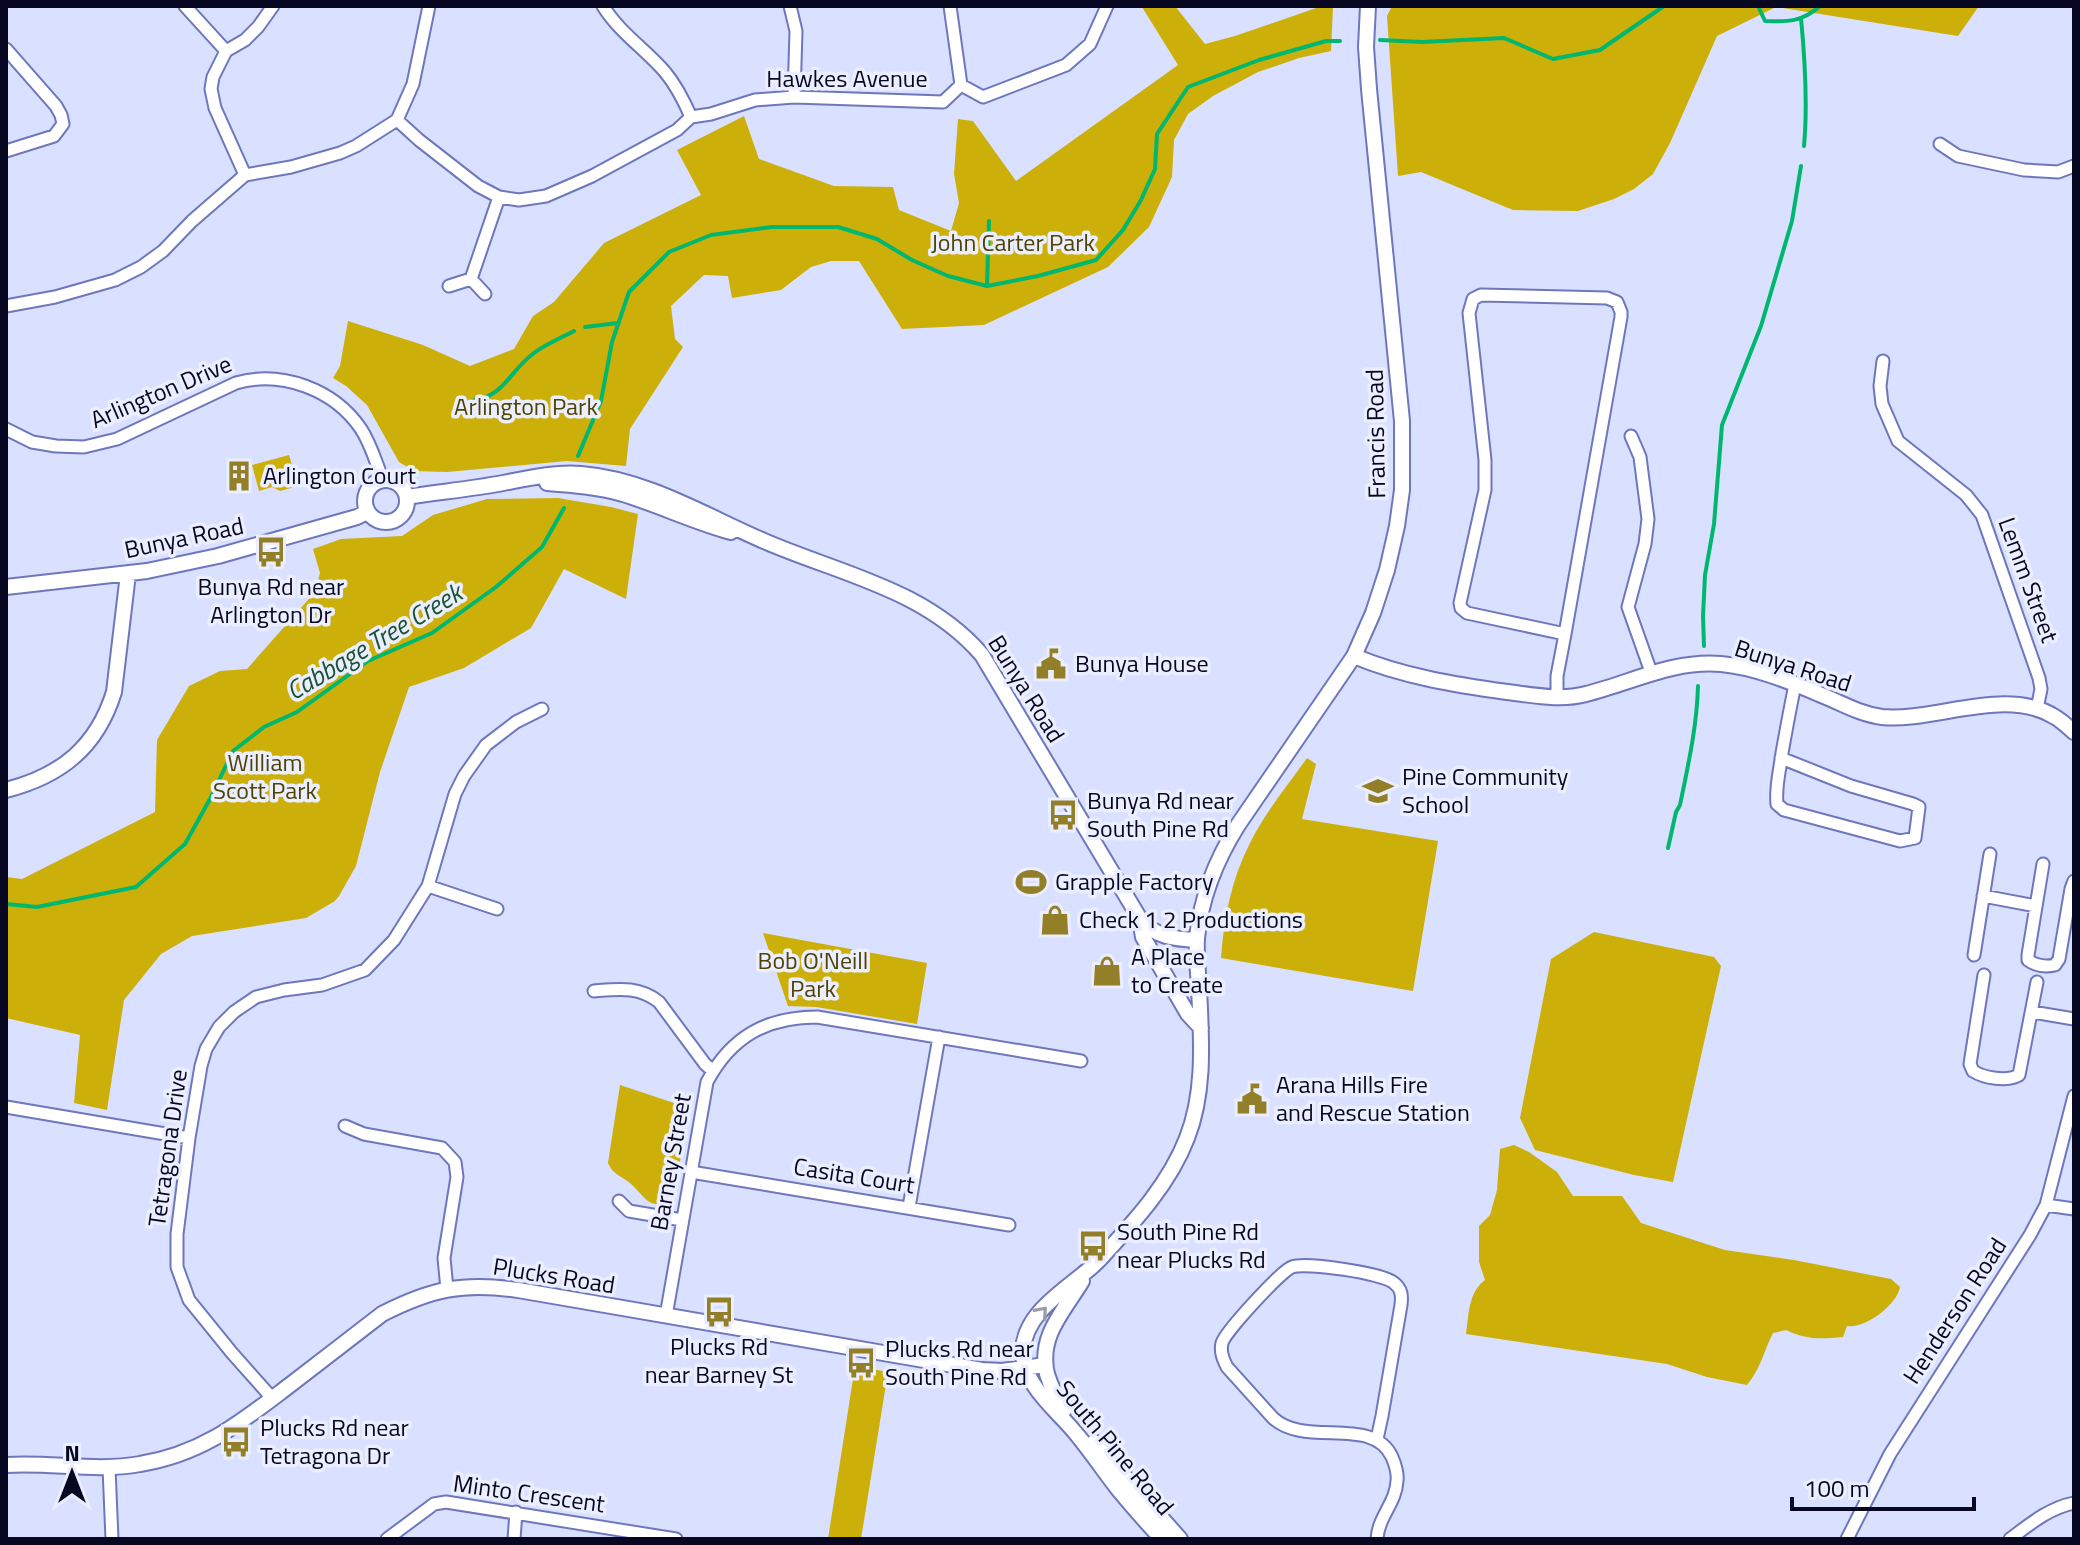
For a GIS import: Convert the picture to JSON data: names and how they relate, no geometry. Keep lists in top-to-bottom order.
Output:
{
  "streets": {
    "street": [
      "Hawkes Avenue",
      "Arlington Drive",
      "Francis Road",
      "Bunya Road",
      "Lemm Street",
      "Tetragona Drive",
      "Barney Street",
      "Casita Court",
      "Plucks Road",
      "Henderson Road",
      "South Pine Road",
      "Minto Crescent"
    ]
  },
  "crossings": [
    ["Arlington Drive", "Bunya Road"],
    ["Francis Road", "Bunya Road"],
    ["Francis Road", "South Pine Road"],
    ["Bunya Road", "Lemm Street"],
    ["Bunya Road", "South Pine Road"],
    ["Tetragona Drive", "Plucks Road"],
    ["Barney Street", "Casita Court"],
    ["Barney Street", "Plucks Road"],
    ["Plucks Road", "South Pine Road"]
  ],
  "water": ["Cabbage Tree Creek"],
  "parks": [
    "John Carter Park",
    "Arlington Park",
    "William Scott Park",
    "Bob O'Neill Park"
  ],
  "places": {
    "building": ["Arlington Court"],
    "bus stop": [
      "Bunya Rd near Arlington Dr",
      "Bunya Rd near South Pine Rd",
      "South Pine Rd near Plucks Rd",
      "Plucks Rd near Barney St",
      "Plucks Rd near South Pine Rd",
      "Plucks Rd near Tetragona Dr"
    ],
    "public building": ["Bunya House", "Arana Hills Fire and Rescue Station"],
    "school or university": ["Pine Community School"],
    "sports": ["Grapple Factory"],
    "shop": ["Check 1 2 Productions", "A Place to Create"]
  },
  "scale_bar": "100 m",
  "north": "top"
}
